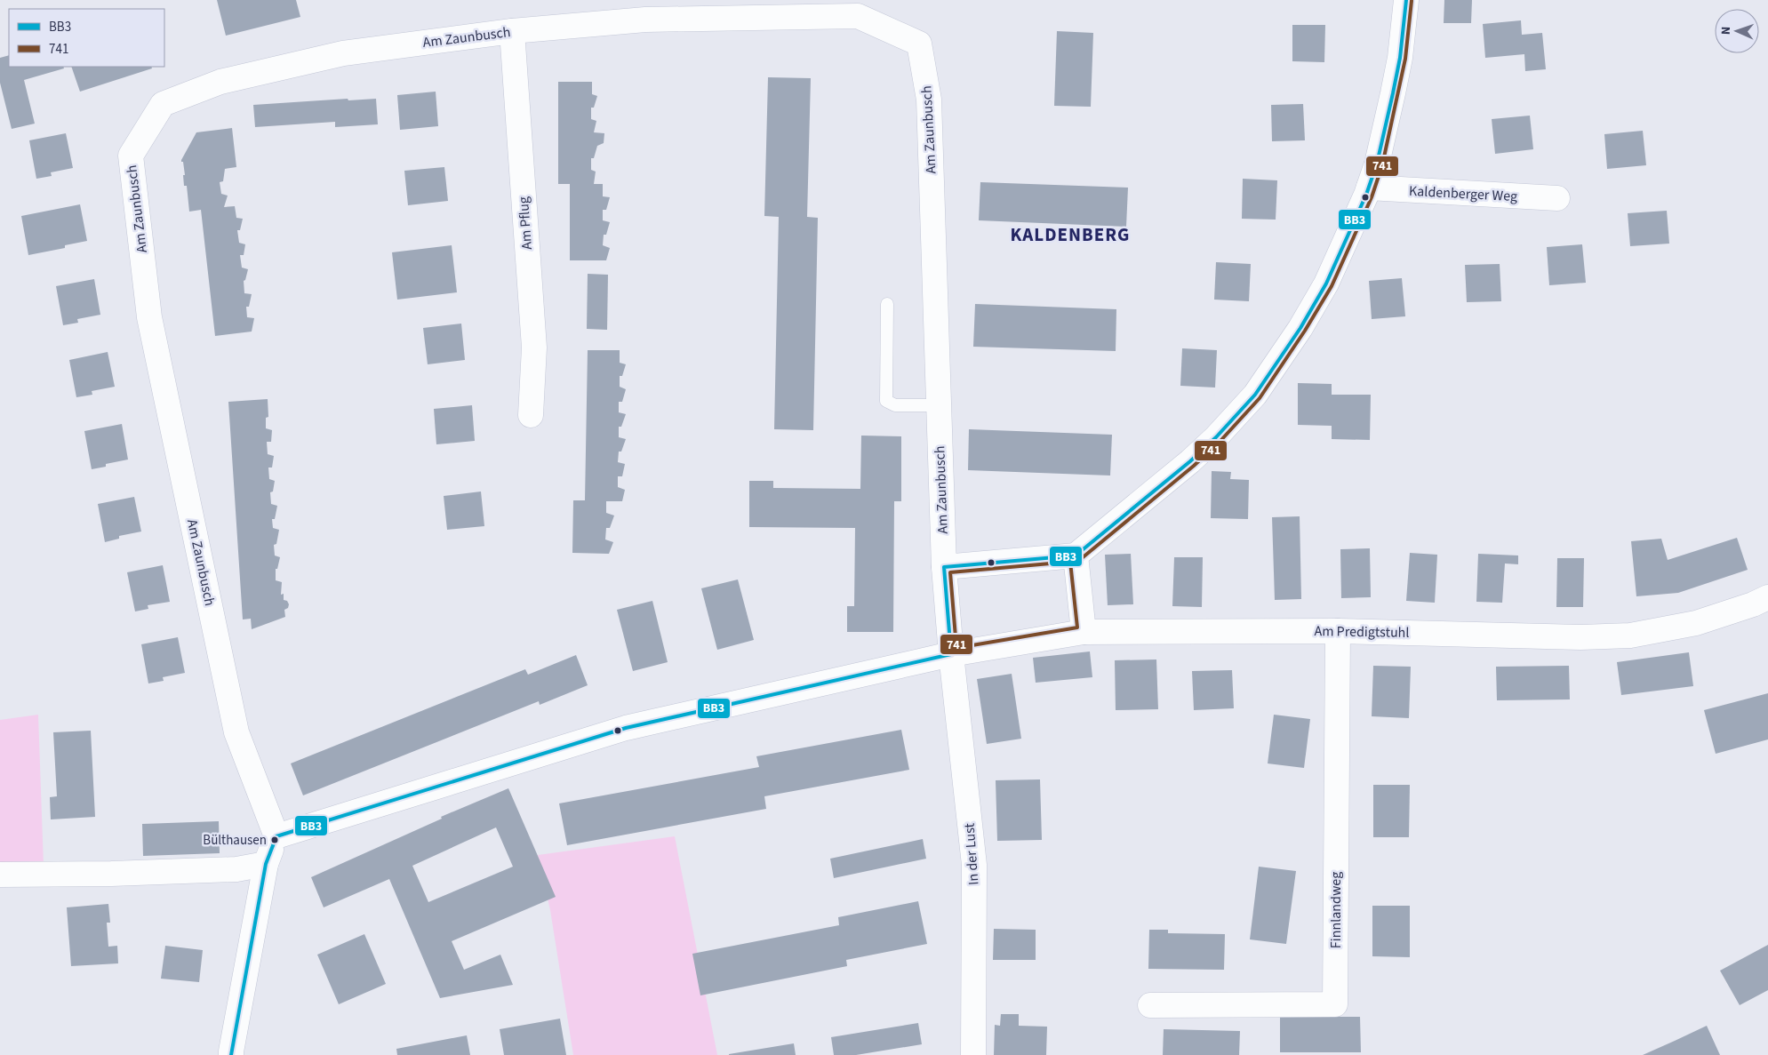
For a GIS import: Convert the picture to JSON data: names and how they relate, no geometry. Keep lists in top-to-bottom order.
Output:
{
  "streets": {
    "street": [
      "Am Zaunbusch",
      "Kaldenberger Weg",
      "Am Pflug",
      "Am Predigtstuhl",
      "In der Lust",
      "Finnlandweg"
    ]
  },
  "crossings": [
    ["Am Zaunbusch", "Am Pflug"],
    ["Am Zaunbusch", "Am Predigtstuhl"],
    ["Am Zaunbusch", "In der Lust"],
    ["Am Predigtstuhl", "In der Lust"],
    ["Am Predigtstuhl", "Finnlandweg"]
  ],
  "districts": ["KALDENBERG"],
  "places": ["Bülthausen"],
  "lines": ["transit line BB3", "transit line 741"],
  "legend": ["BB3", "741"],
  "north": "left"
}
